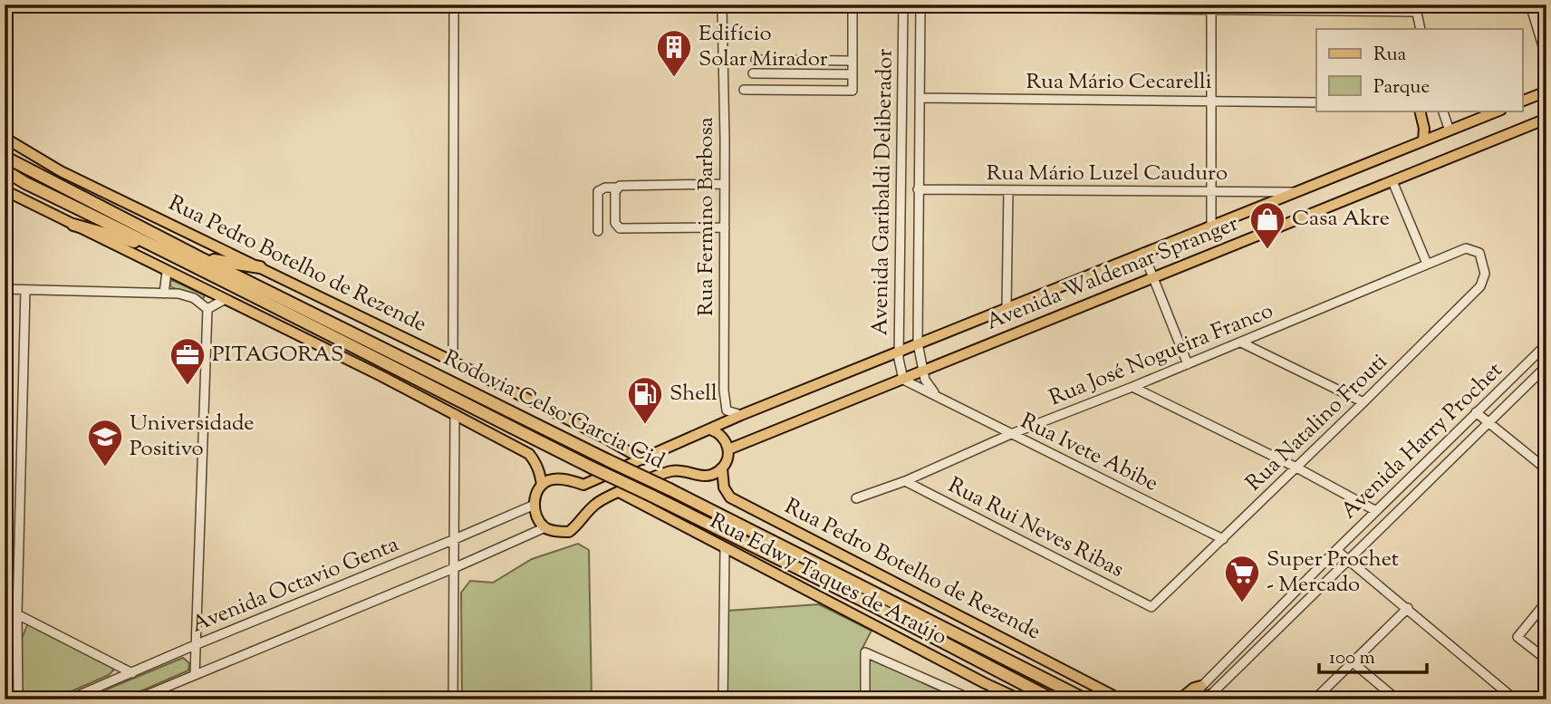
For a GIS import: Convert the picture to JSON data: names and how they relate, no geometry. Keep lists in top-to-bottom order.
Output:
{
  "streets": {
    "highway": ["Rodovia Celso Garcia Cid"],
    "main road": ["Rua Pedro Botelho de Rezende", "Avenida Waldemar Spranger", "Rua Edwy Taques de Araújo"],
    "street": [
      "Rua Mário Cecarelli",
      "Rua Mário Luzel Cauduro",
      "Avenida Garibaldi Deliberador",
      "Rua Fermino Barbosa",
      "Rua José Nogueira Franco",
      "Rua Natalino Frouti",
      "Avenida Harry Prochet",
      "Rua Ivete Abibe",
      "Rua Rui Neves Ribas",
      "Avenida Octavio Genta"
    ]
  },
  "crossings": [
    ["Rua Mário Cecarelli", "Avenida Garibaldi Deliberador"],
    ["Rua Mário Luzel Cauduro", "Avenida Garibaldi Deliberador"],
    ["Rua Mário Luzel Cauduro", "Avenida Waldemar Spranger"],
    ["Avenida Garibaldi Deliberador", "Avenida Waldemar Spranger"],
    ["Avenida Garibaldi Deliberador", "Rua Ivete Abibe"],
    ["Rua Fermino Barbosa", "Avenida Waldemar Spranger"],
    ["Rua Pedro Botelho de Rezende", "Avenida Waldemar Spranger"],
    ["Avenida Waldemar Spranger", "Rua Ivete Abibe"],
    ["Rua José Nogueira Franco", "Rua Natalino Frouti"],
    ["Rua José Nogueira Franco", "Rua Ivete Abibe"],
    ["Rua José Nogueira Franco", "Rua Rui Neves Ribas"],
    ["Rua Natalino Frouti", "Rua Ivete Abibe"],
    ["Rua Natalino Frouti", "Rua Rui Neves Ribas"]
  ],
  "places": {
    "building": ["Edifício Solar Mirador"],
    "shop": ["Casa Akre"],
    "office": ["PITAGORAS"],
    "fuel station": ["Shell"],
    "school or university": ["Universidade Positivo"],
    "supermarket": ["Super Prochet - Mercado"]
  },
  "legend": ["Rua", "Parque"],
  "scale_bar": "100 m"
}
